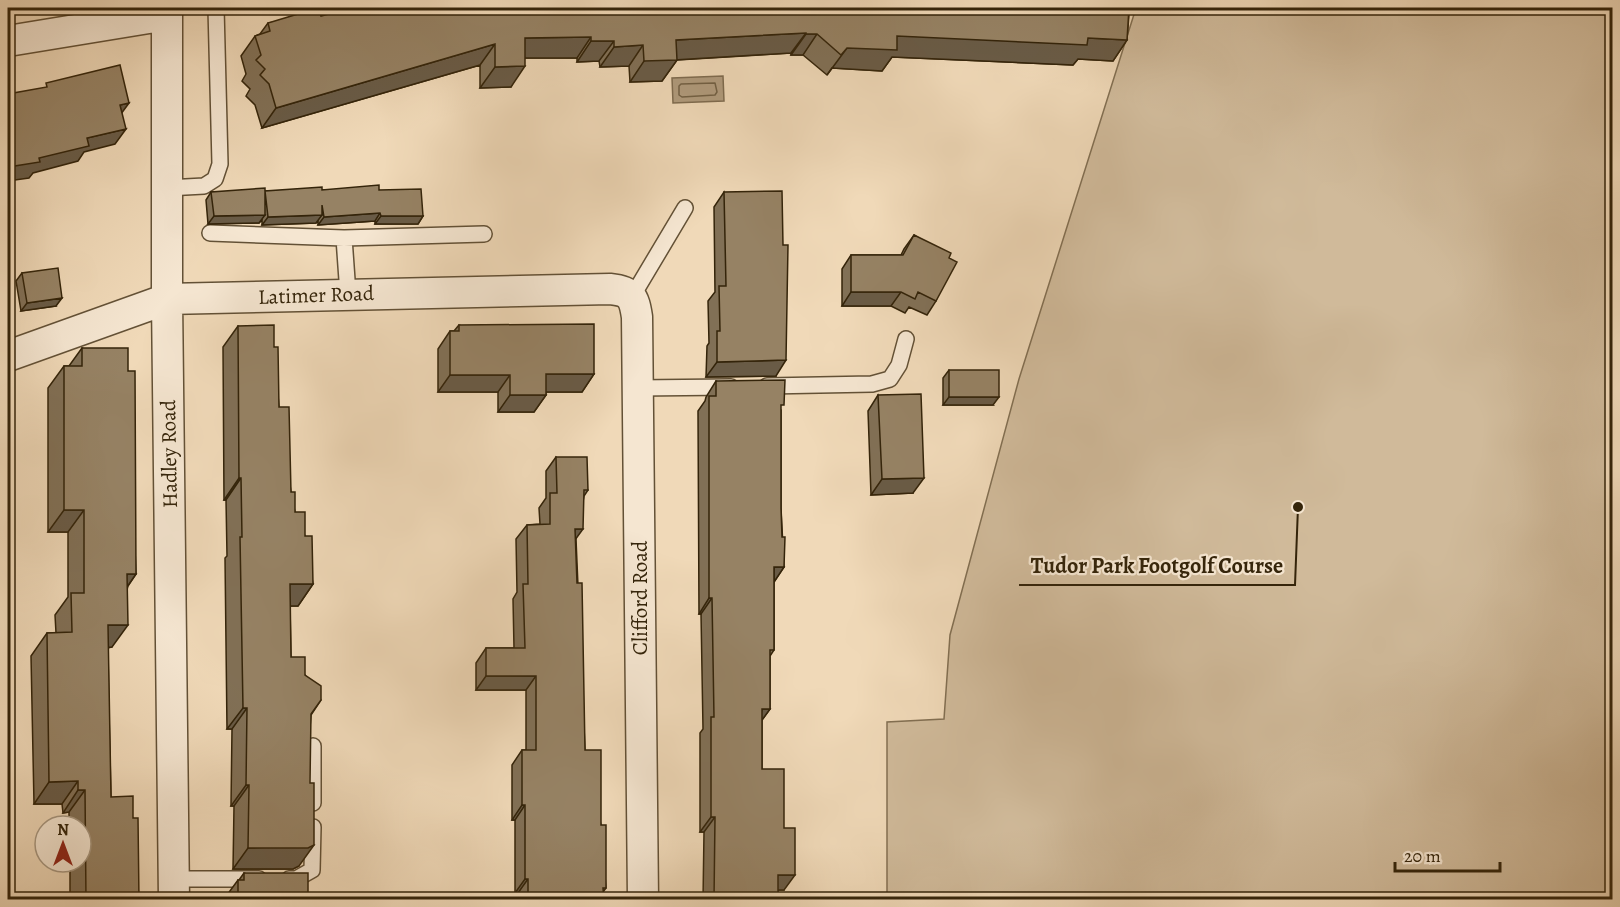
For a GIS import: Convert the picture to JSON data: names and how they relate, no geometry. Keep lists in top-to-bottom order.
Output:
{
  "streets": {
    "street": ["Latimer Road", "Hadley Road", "Clifford Road"]
  },
  "crossings": [
    ["Latimer Road", "Hadley Road"],
    ["Latimer Road", "Clifford Road"]
  ],
  "places": ["Tudor Park Footgolf Course"],
  "scale_bar": "20 m",
  "north": "top"
}
